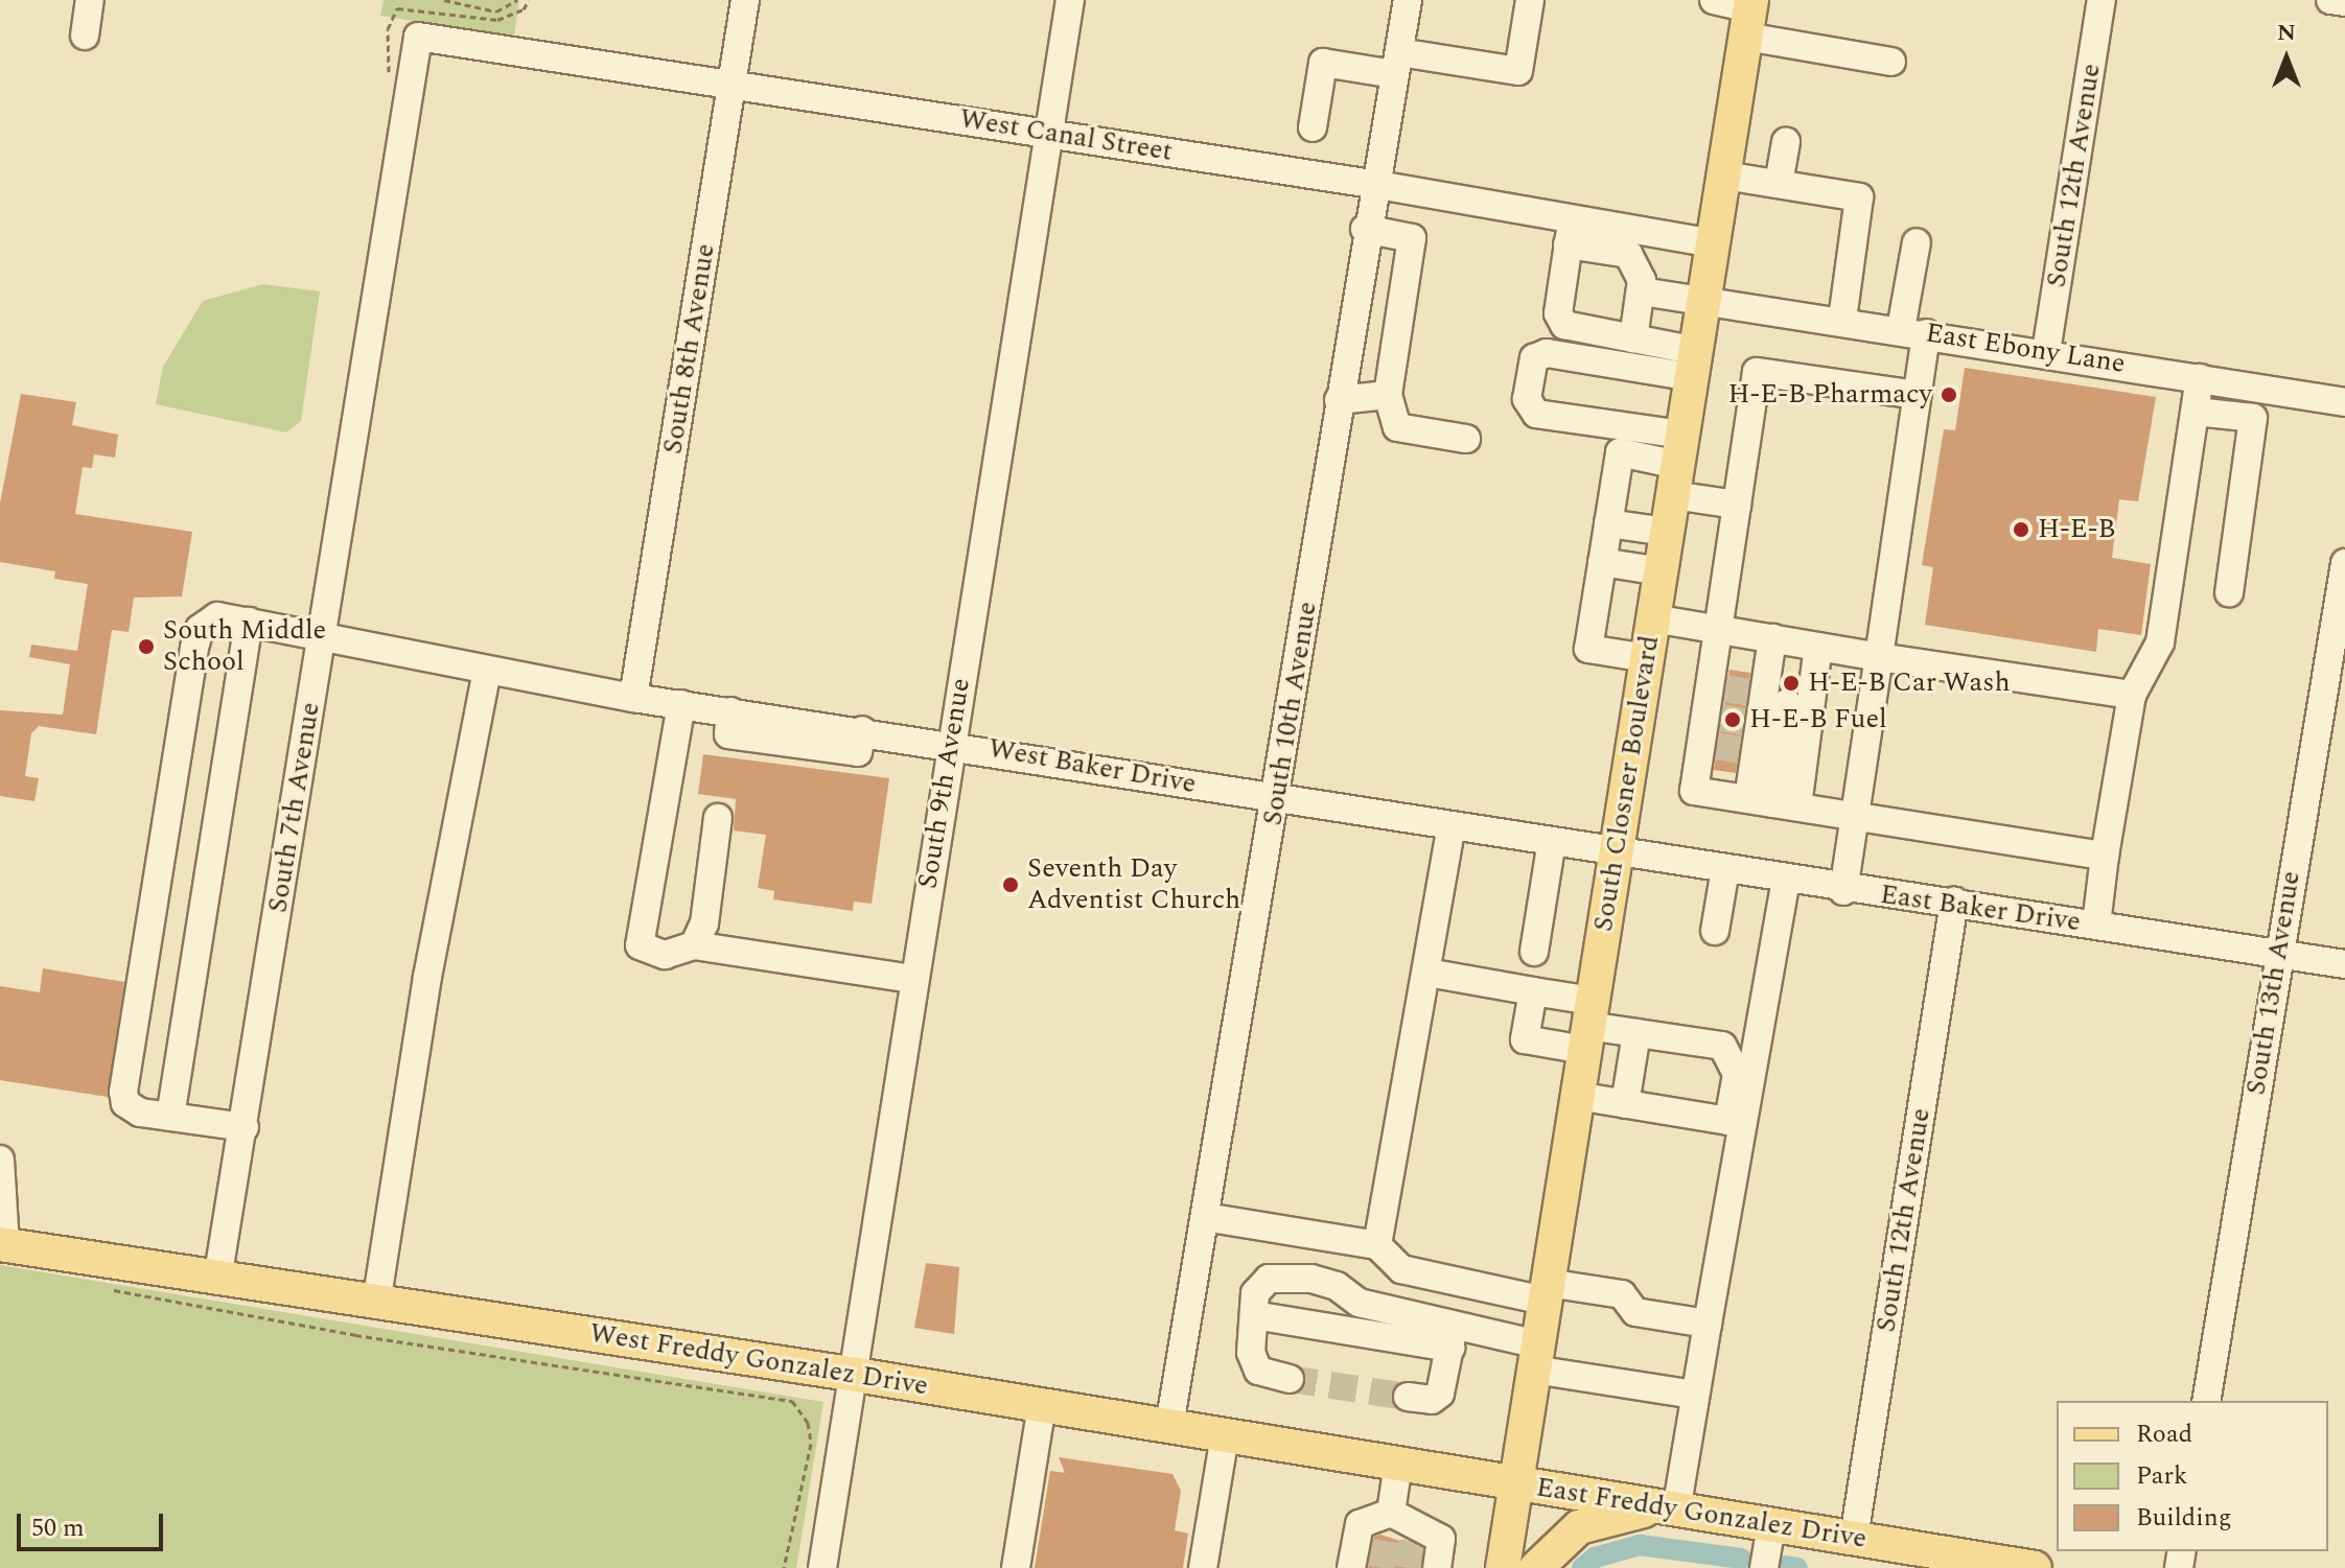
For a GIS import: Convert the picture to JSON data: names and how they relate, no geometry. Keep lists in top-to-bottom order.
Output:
{
  "streets": {
    "main road": ["South Closner Boulevard", "West Freddy Gonzalez Drive", "East Freddy Gonzalez Drive"],
    "street": [
      "West Canal Street",
      "South 12th Avenue",
      "South 8th Avenue",
      "East Ebony Lane",
      "South 10th Avenue",
      "West Baker Drive",
      "South 9th Avenue",
      "South 7th Avenue",
      "East Baker Drive",
      "South 13th Avenue"
    ]
  },
  "crossings": [
    ["West Canal Street", "South 8th Avenue"],
    ["West Canal Street", "South 10th Avenue"],
    ["West Canal Street", "South 9th Avenue"],
    ["West Canal Street", "South Closner Boulevard"],
    ["West Canal Street", "South 7th Avenue"],
    ["South 12th Avenue", "East Ebony Lane"],
    ["South 12th Avenue", "East Baker Drive"],
    ["South 12th Avenue", "East Freddy Gonzalez Drive"],
    ["South 8th Avenue", "West Baker Drive"],
    ["East Ebony Lane", "South Closner Boulevard"],
    ["South 10th Avenue", "West Baker Drive"],
    ["South 10th Avenue", "West Freddy Gonzalez Drive"],
    ["West Baker Drive", "South 9th Avenue"],
    ["West Baker Drive", "South Closner Boulevard"],
    ["West Baker Drive", "South 7th Avenue"],
    ["West Baker Drive", "East Baker Drive"],
    ["South 9th Avenue", "West Freddy Gonzalez Drive"],
    ["South Closner Boulevard", "East Baker Drive"],
    ["South Closner Boulevard", "West Freddy Gonzalez Drive"],
    ["South Closner Boulevard", "East Freddy Gonzalez Drive"],
    ["South 7th Avenue", "West Freddy Gonzalez Drive"],
    ["East Baker Drive", "South 13th Avenue"],
    ["West Freddy Gonzalez Drive", "East Freddy Gonzalez Drive"]
  ],
  "places": [
    "H-E-B Pharmacy",
    "H-E-B",
    "South Middle School",
    "H-E-B Car Wash",
    "H-E-B Fuel",
    "Seventh Day Adventist Church"
  ],
  "legend": ["Road", "Park", "Building"],
  "scale_bar": "50 m",
  "north": "top"
}
